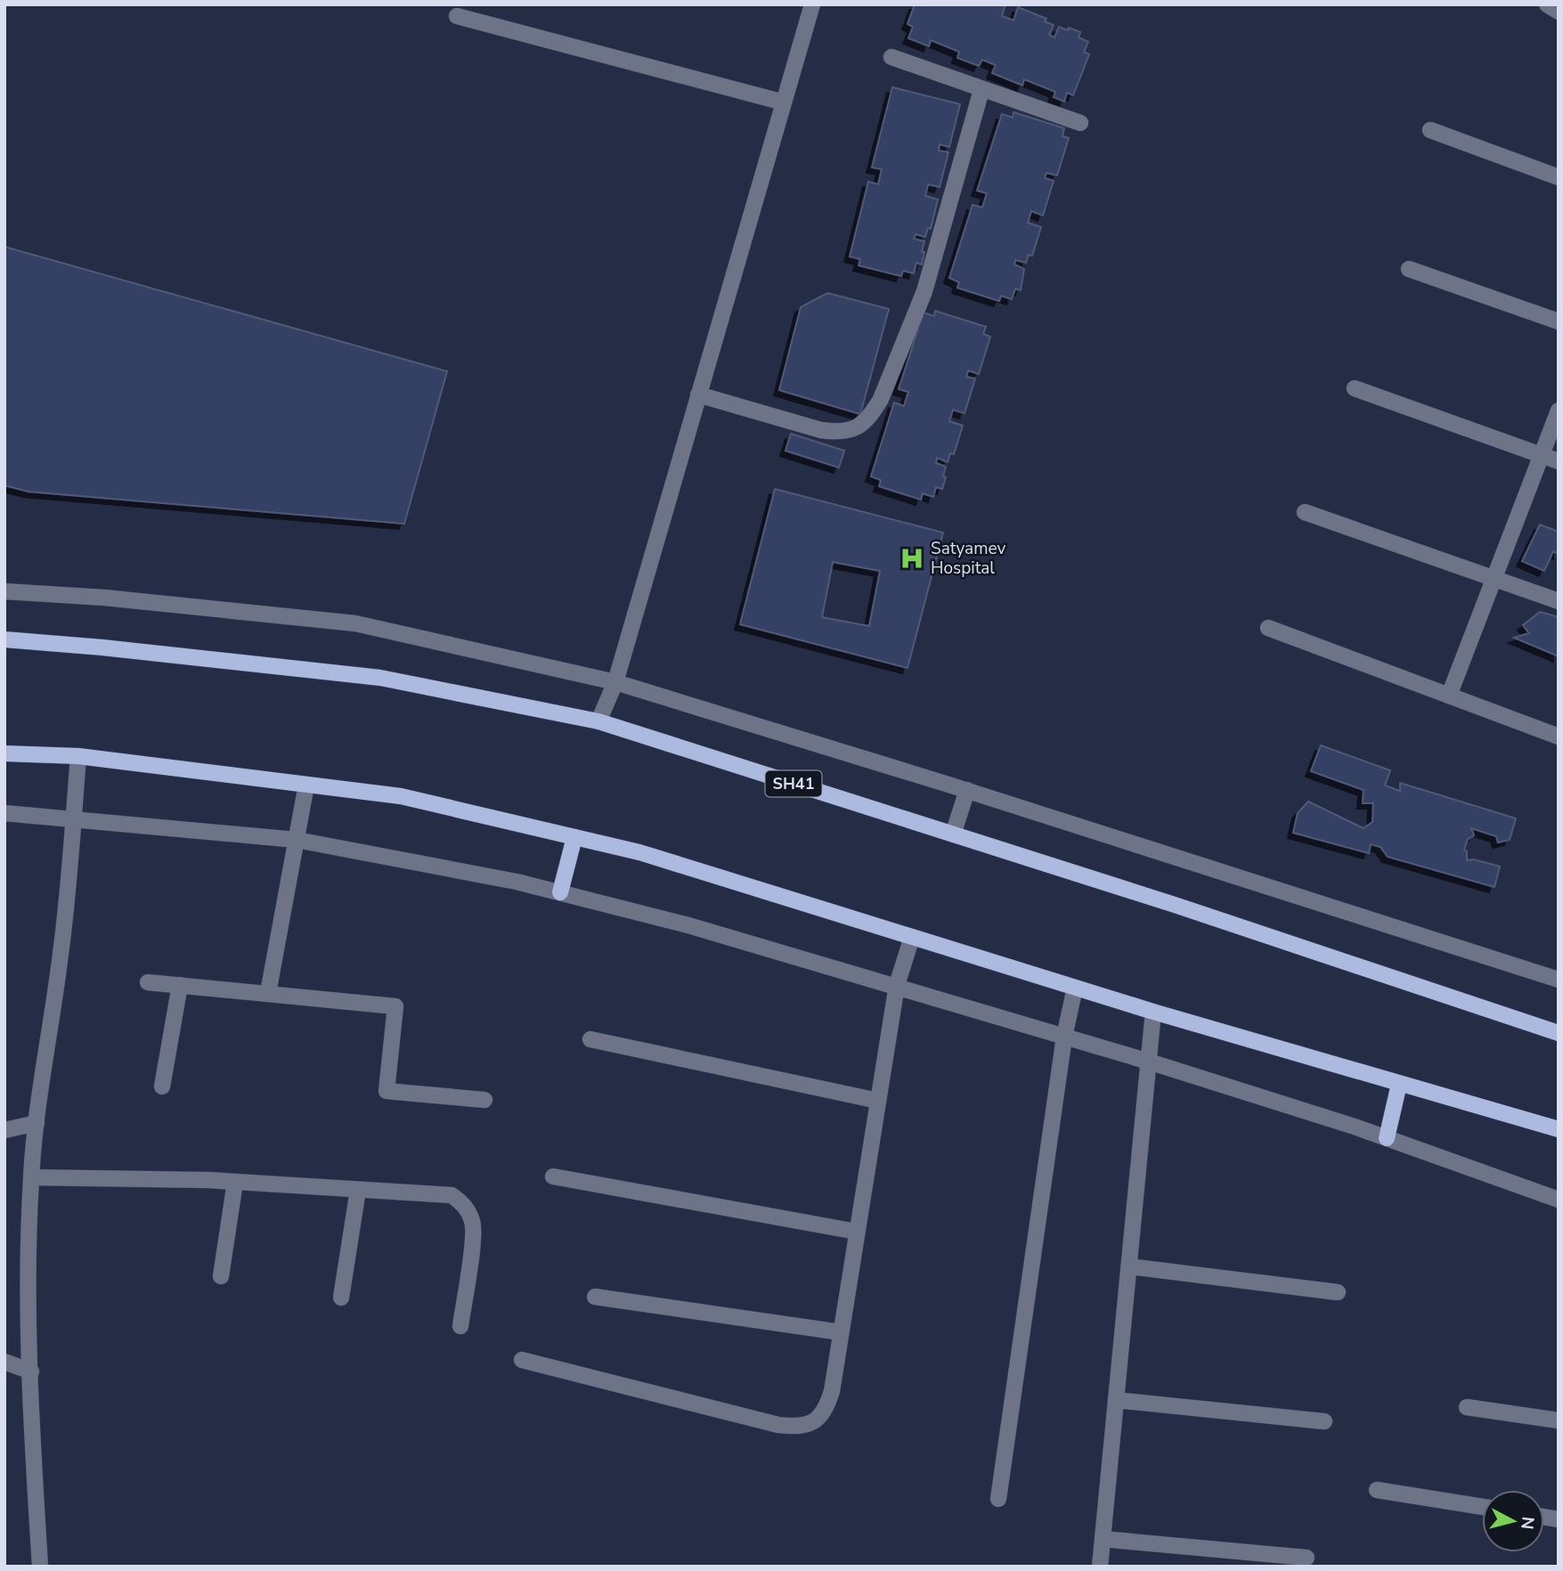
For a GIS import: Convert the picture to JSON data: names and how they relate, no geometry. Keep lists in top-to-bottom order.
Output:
{
  "streets": {
    "main road": ["SH41"]
  },
  "places": {
    "hospital": ["Satyamev Hospital"]
  },
  "north": "right"
}
